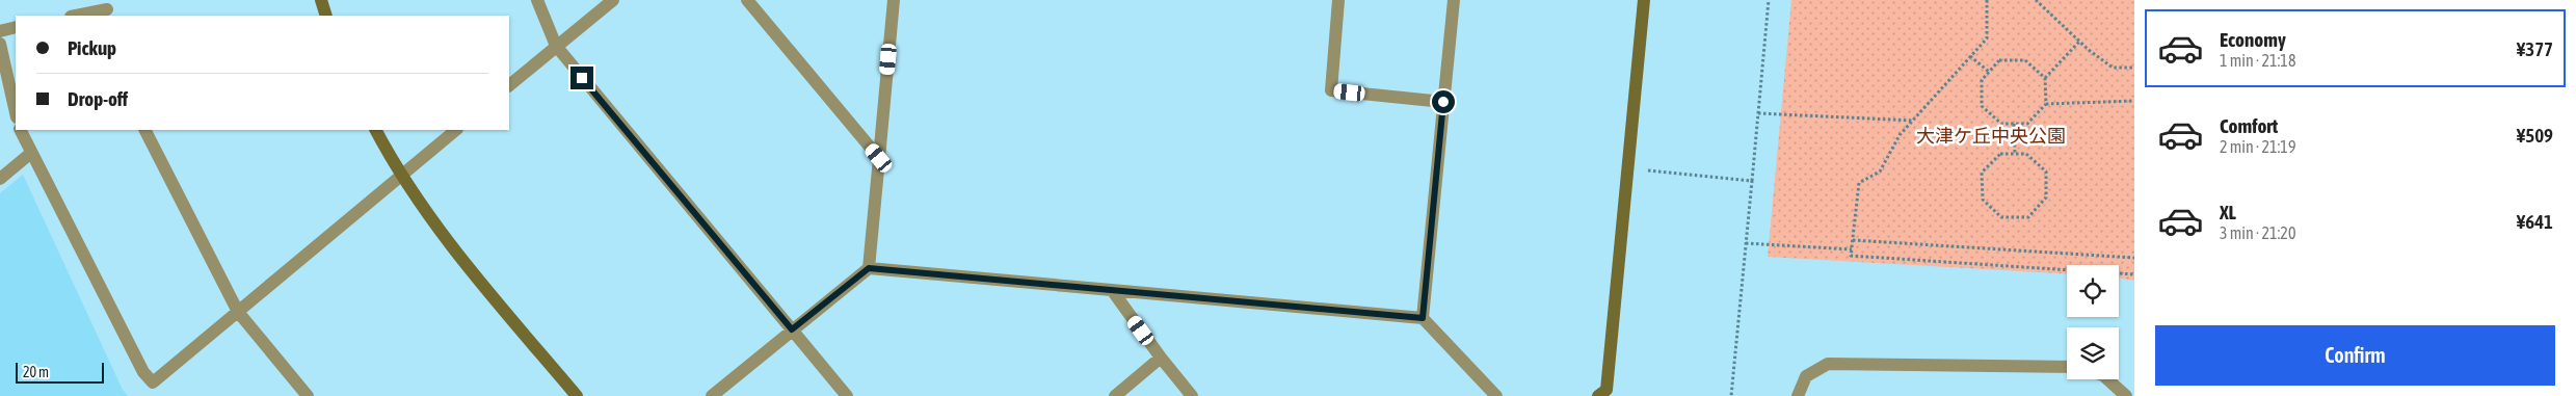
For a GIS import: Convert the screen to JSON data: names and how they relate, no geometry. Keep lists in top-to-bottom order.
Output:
{
  "parks": ["大津ケ丘中央公園"],
  "scale_bar": "20 m",
  "page": {
    "list": [
      {
        "name": "Economy",
        "note": "1 min · 21:18",
        "value": "¥377"
      },
      {
        "name": "Comfort",
        "note": "2 min · 21:19",
        "value": "¥509"
      },
      {
        "name": "XL",
        "note": "3 min · 21:20",
        "value": "¥641"
      }
    ],
    "banner": ["Pickup", "Drop-off"],
    "buttons": "Confirm",
    "scale": "20 m"
  }
}
